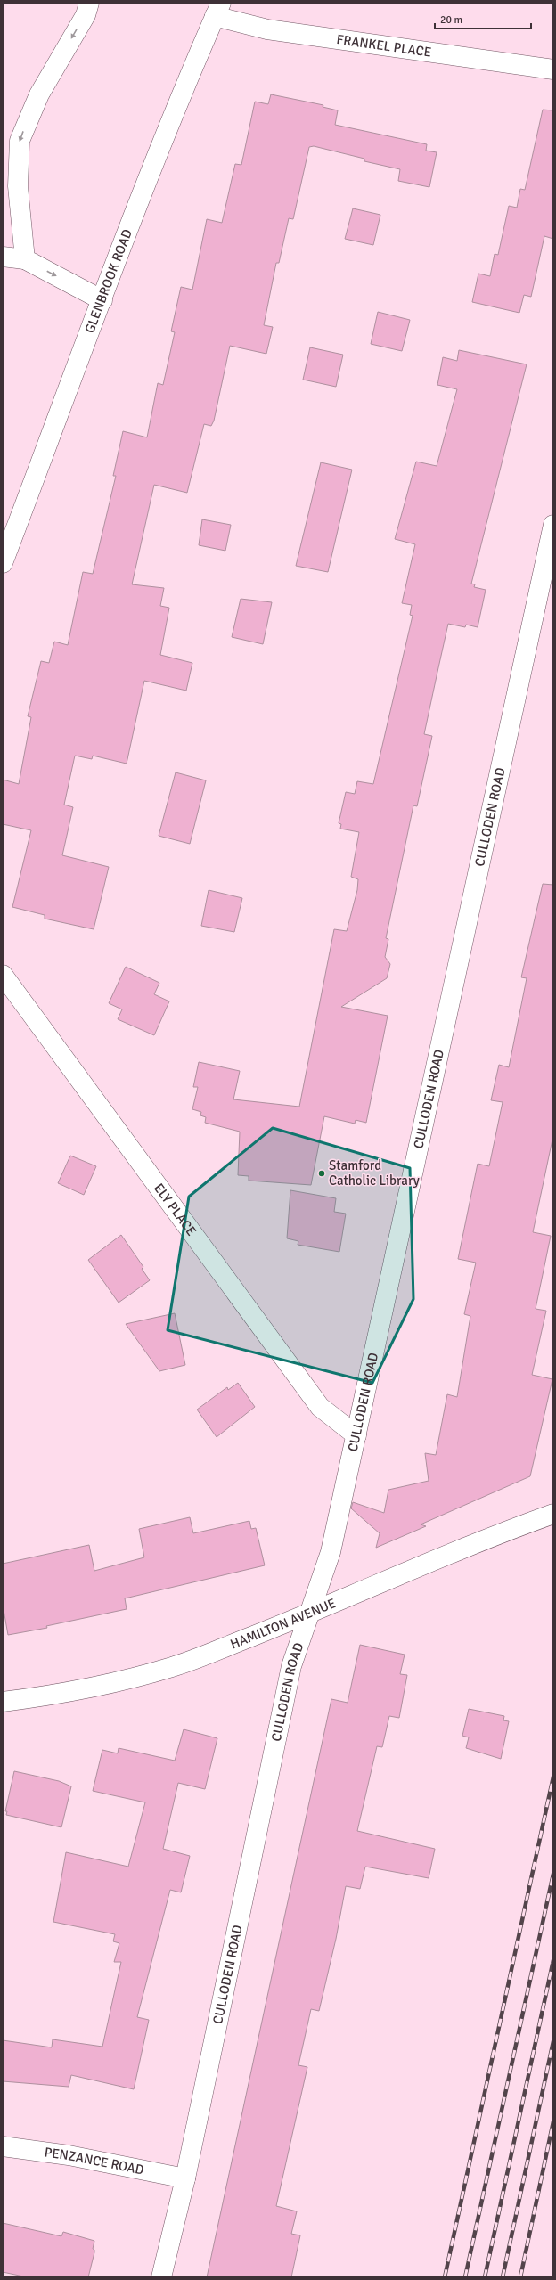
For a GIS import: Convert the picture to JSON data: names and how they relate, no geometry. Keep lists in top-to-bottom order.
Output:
{
  "streets": {
    "street": [
      "FRANKEL PLACE",
      "GLENBROOK ROAD",
      "CULLODEN ROAD",
      "ELY PLACE",
      "HAMILTON AVENUE",
      "PENZANCE ROAD"
    ]
  },
  "crossings": [
    ["FRANKEL PLACE", "GLENBROOK ROAD"],
    ["CULLODEN ROAD", "ELY PLACE"],
    ["CULLODEN ROAD", "HAMILTON AVENUE"],
    ["CULLODEN ROAD", "PENZANCE ROAD"]
  ],
  "places": ["Stamford Catholic Library"],
  "scale_bar": "20 m"
}
